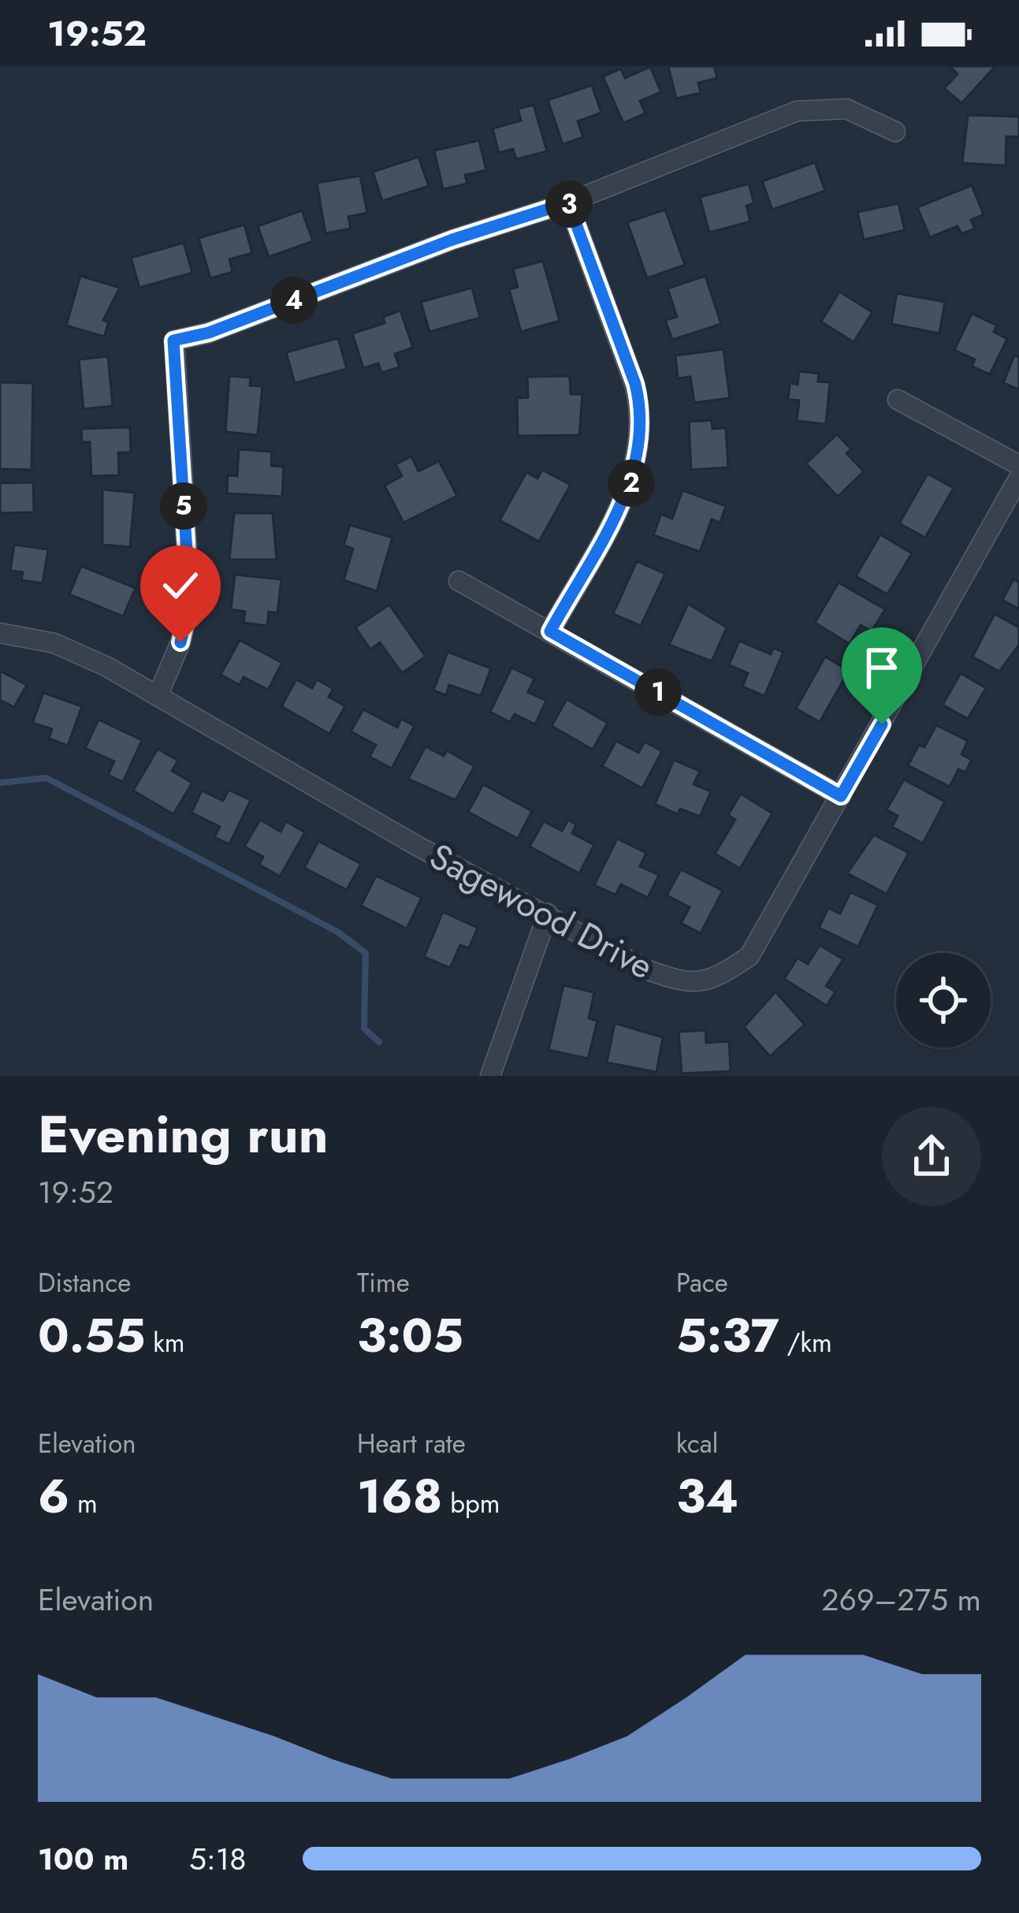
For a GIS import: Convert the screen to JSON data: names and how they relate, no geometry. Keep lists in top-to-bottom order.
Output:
{
  "streets": {
    "street": ["Sagewood Drive"]
  },
  "page": {
    "status": "19:52",
    "pins": [
      "3",
      "4",
      "2",
      "5",
      "1"
    ],
    "heading": ["Evening run", "19:52"],
    "stats": [
      ["Distance", "0.55 km"],
      ["Time", "3:05"],
      ["Pace", "5:37 /km"],
      ["Elevation", "6 m"],
      ["Heart rate", "168 bpm"],
      ["kcal", "34"]
    ],
    "chart": ["Elevation", "269–275 m"],
    "list": [
      {
        "name": "100 m",
        "note": "5:18"
      }
    ]
  }
}
